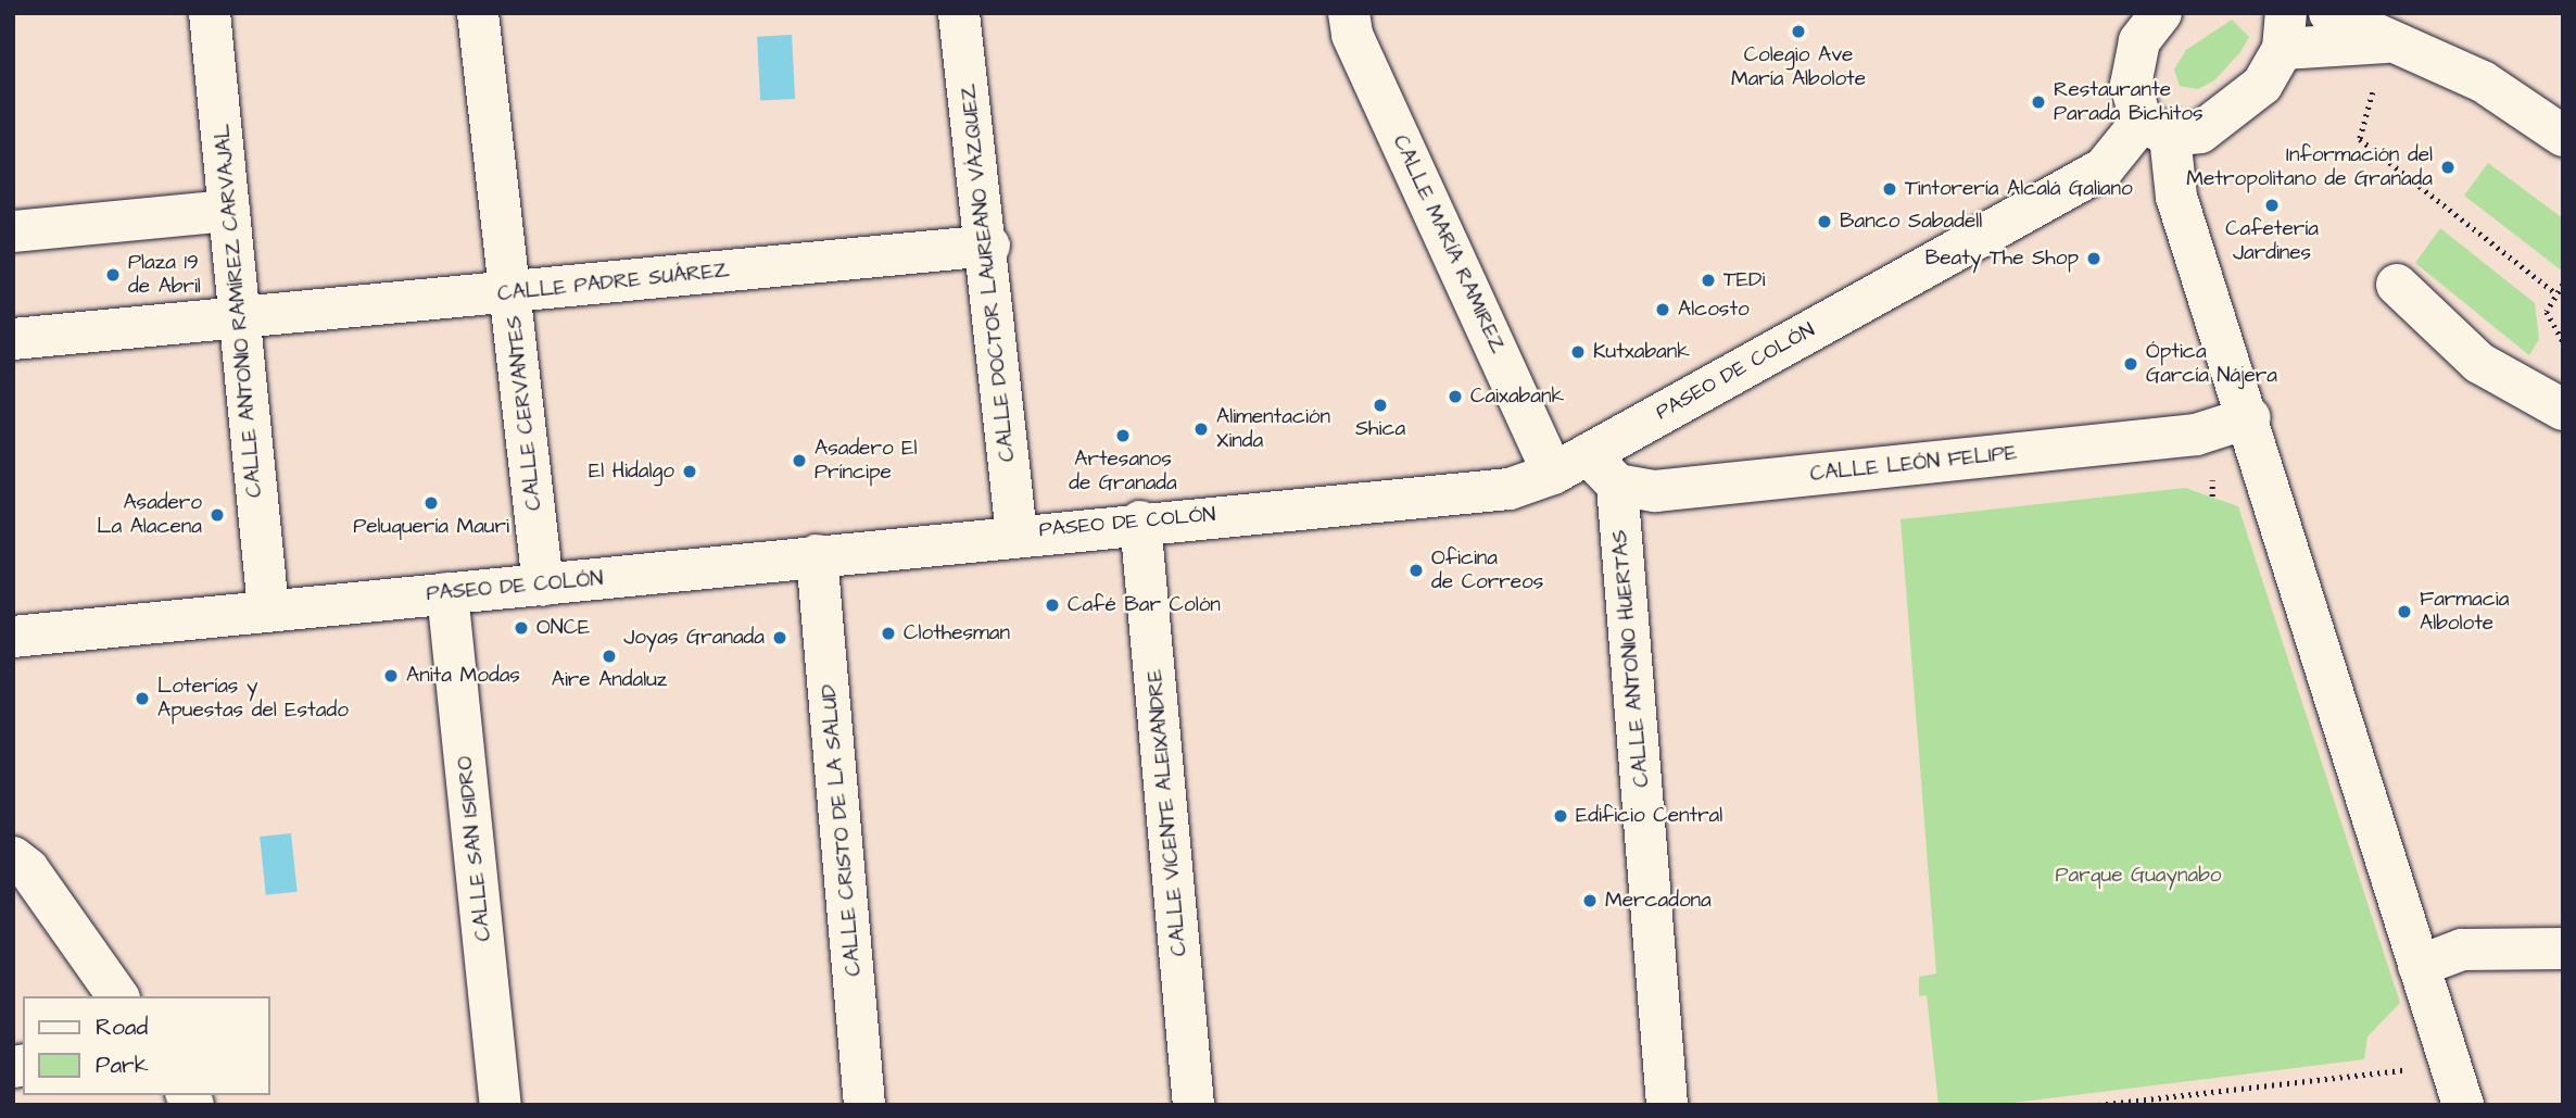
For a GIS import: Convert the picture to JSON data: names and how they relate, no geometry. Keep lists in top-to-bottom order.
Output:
{
  "streets": {
    "street": [
      "CALLE MARÍA RAMIREZ",
      "CALLE DOCTOR LAUREANO VÁZQUEZ",
      "CALLE PADRE SUÁREZ",
      "CALLE ANTONIO RAMÍREZ CARVAJAL",
      "PASEO DE COLÓN",
      "CALLE CERVANTES",
      "CALLE LEÓN FELIPE",
      "CALLE ANTONIO HUERTAS",
      "CALLE VICENTE ALEIXANDRE",
      "CALLE CRISTO DE LA SALUD",
      "CALLE SAN ISIDRO"
    ]
  },
  "crossings": [
    ["CALLE MARÍA RAMIREZ", "PASEO DE COLÓN"],
    ["CALLE DOCTOR LAUREANO VÁZQUEZ", "CALLE PADRE SUÁREZ"],
    ["CALLE DOCTOR LAUREANO VÁZQUEZ", "PASEO DE COLÓN"],
    ["CALLE PADRE SUÁREZ", "CALLE ANTONIO RAMÍREZ CARVAJAL"],
    ["CALLE PADRE SUÁREZ", "CALLE CERVANTES"],
    ["CALLE ANTONIO RAMÍREZ CARVAJAL", "PASEO DE COLÓN"],
    ["PASEO DE COLÓN", "CALLE CERVANTES"],
    ["PASEO DE COLÓN", "CALLE VICENTE ALEIXANDRE"],
    ["PASEO DE COLÓN", "CALLE CRISTO DE LA SALUD"],
    ["PASEO DE COLÓN", "CALLE SAN ISIDRO"],
    ["CALLE LEÓN FELIPE", "CALLE ANTONIO HUERTAS"]
  ],
  "parks": ["Parque Guaynabo"],
  "places": [
    "Colegio Ave María Albolote",
    "Restaurante Parada Bichitos",
    "Información del Metropolitano de Granada",
    "Tintorería Alcalá Galiano",
    "Cafetería Jardines",
    "Banco Sabadell",
    "Beaty The Shop",
    "Plaza 19 de Abril",
    "TEDi",
    "Alcosto",
    "Kutxabank",
    "Óptica García Nájera",
    "Caixabank",
    "Shica",
    "Alimentación Xinda",
    "Artesanos de Granada",
    "Asadero El Príncipe",
    "El Hidalgo",
    "Peluquería Mauri",
    "Asadero La Alacena",
    "Oficina de Correos",
    "Café Bar Colón",
    "Farmacia Albolote",
    "ONCE",
    "Clothesman",
    "Joyas Granada",
    "Aire Andaluz",
    "Anita Modas",
    "Loterías y Apuestas del Estado",
    "Edificio Central",
    "Mercadona"
  ],
  "legend": ["Road", "Park"]
}
